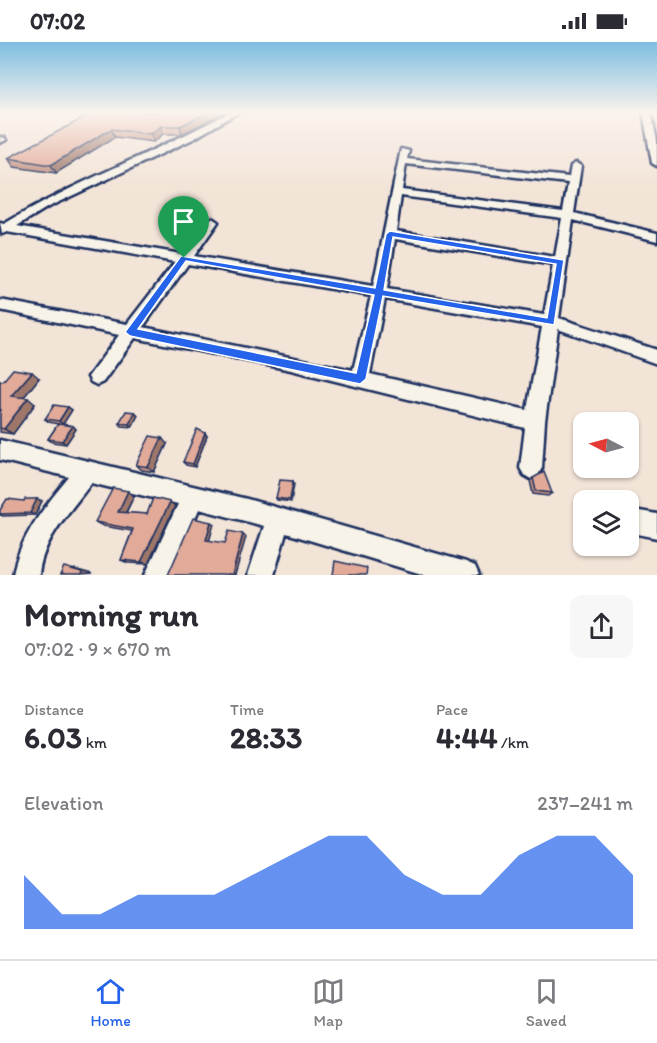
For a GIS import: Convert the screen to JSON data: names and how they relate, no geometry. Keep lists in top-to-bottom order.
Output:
{
  "north": "left",
  "page": {
    "status": "07:02",
    "heading": ["Morning run", "07:02 · 9 × 670 m"],
    "stats": [
      ["Distance", "6.03 km"],
      ["Time", "28:33"],
      ["Pace", "4:44 /km"]
    ],
    "chart": ["Elevation", "237–241 m"],
    "tabs": ["Home", "Map", "Saved"]
  }
}
